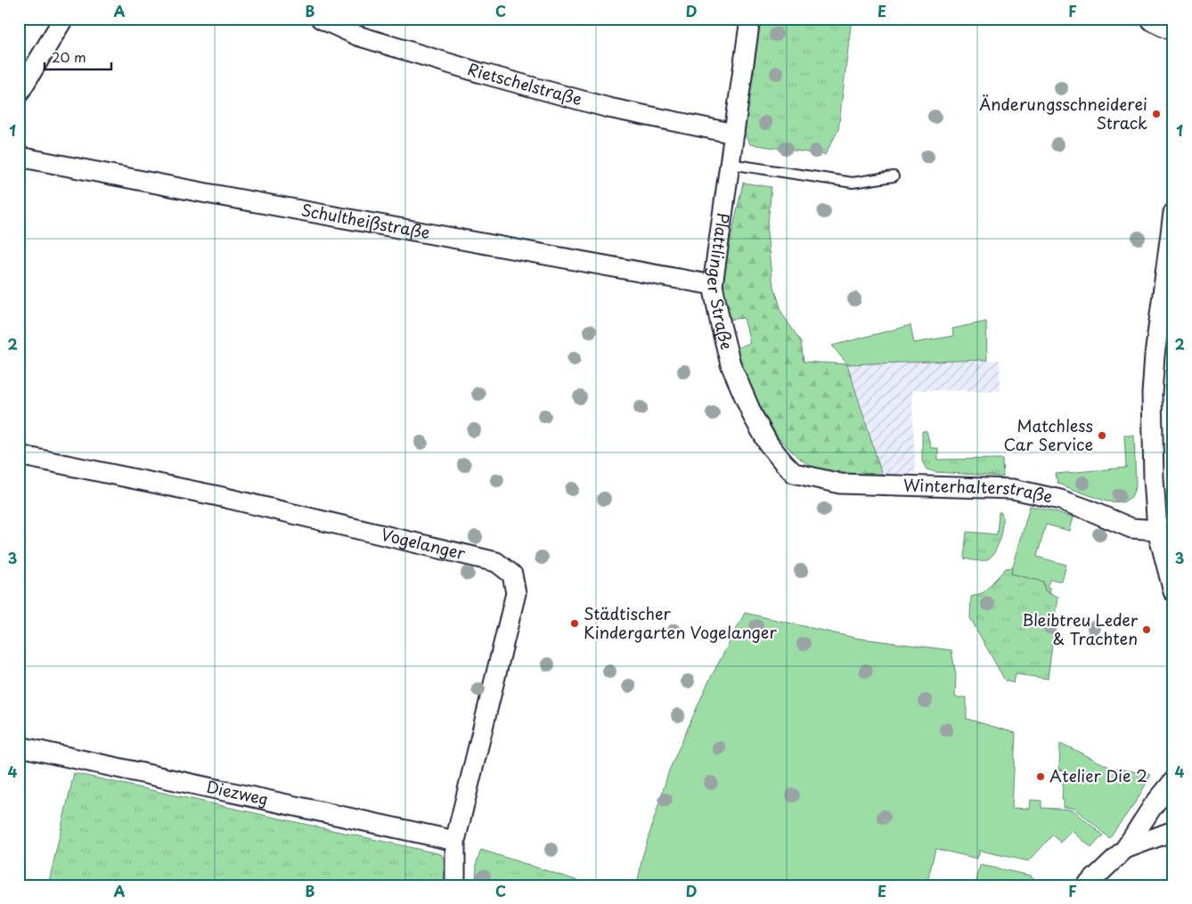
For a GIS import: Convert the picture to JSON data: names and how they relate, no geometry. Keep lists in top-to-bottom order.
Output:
{
  "streets": {
    "street": [
      "Rietschelstraße",
      "Schultheißstraße",
      "Plattlinger Straße",
      "Winterhalterstraße",
      "Vogelanger",
      "Diezweg"
    ]
  },
  "crossings": [
    ["Rietschelstraße", "Plattlinger Straße"],
    ["Schultheißstraße", "Plattlinger Straße"],
    ["Plattlinger Straße", "Winterhalterstraße"],
    ["Vogelanger", "Diezweg"]
  ],
  "places": [
    "Änderungsschneiderei Strack",
    "Matchless Car Service",
    "Städtischer Kindergarten Vogelanger",
    "Bleibtreu Leder & Trachten",
    "Atelier Die 2"
  ],
  "scale_bar": "20 m",
  "grid": {
    "columns": [
      "A",
      "B",
      "C",
      "D",
      "E",
      "F"
    ],
    "rows": [
      "1",
      "2",
      "3",
      "4"
    ]
  }
}
